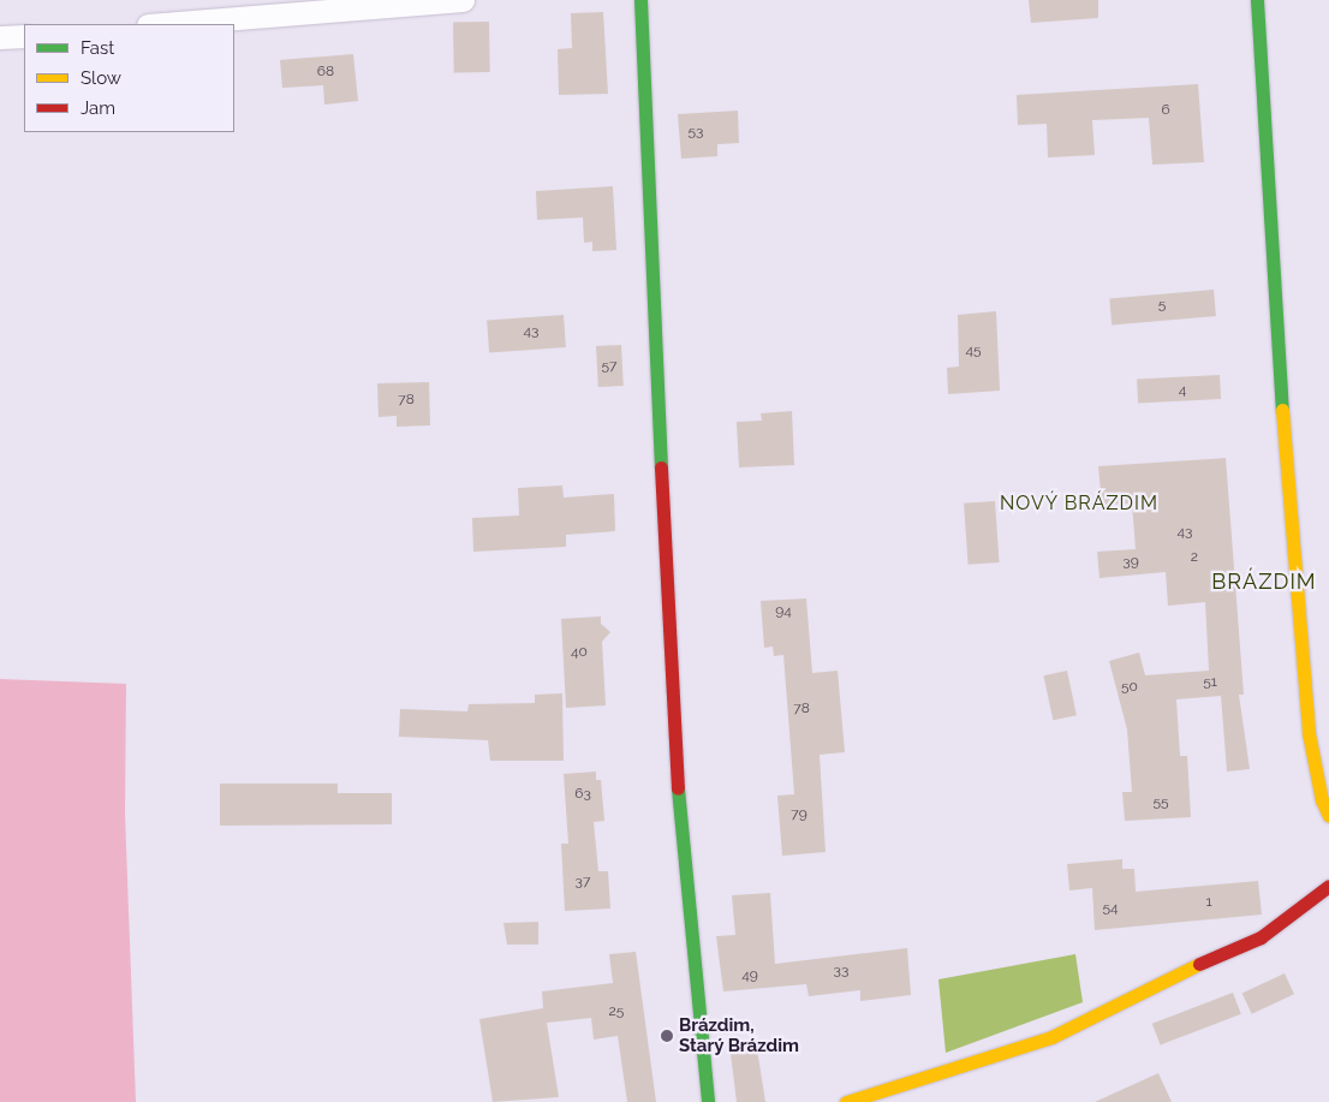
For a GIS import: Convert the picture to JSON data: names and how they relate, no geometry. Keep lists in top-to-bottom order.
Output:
{
  "districts": ["NOVÝ BRÁZDIM", "BRÁZDIM"],
  "places": ["Brázdim, Starý Brázdim"],
  "house_numbers": [
    "68",
    "6",
    "53",
    "5",
    "43",
    "45",
    "57",
    "4",
    "78",
    "43",
    "2",
    "39",
    "94",
    "40",
    "51",
    "50",
    "78",
    "63",
    "55",
    "79",
    "37",
    "1",
    "54",
    "33",
    "49",
    "25"
  ],
  "legend": ["Fast", "Slow", "Jam"]
}
